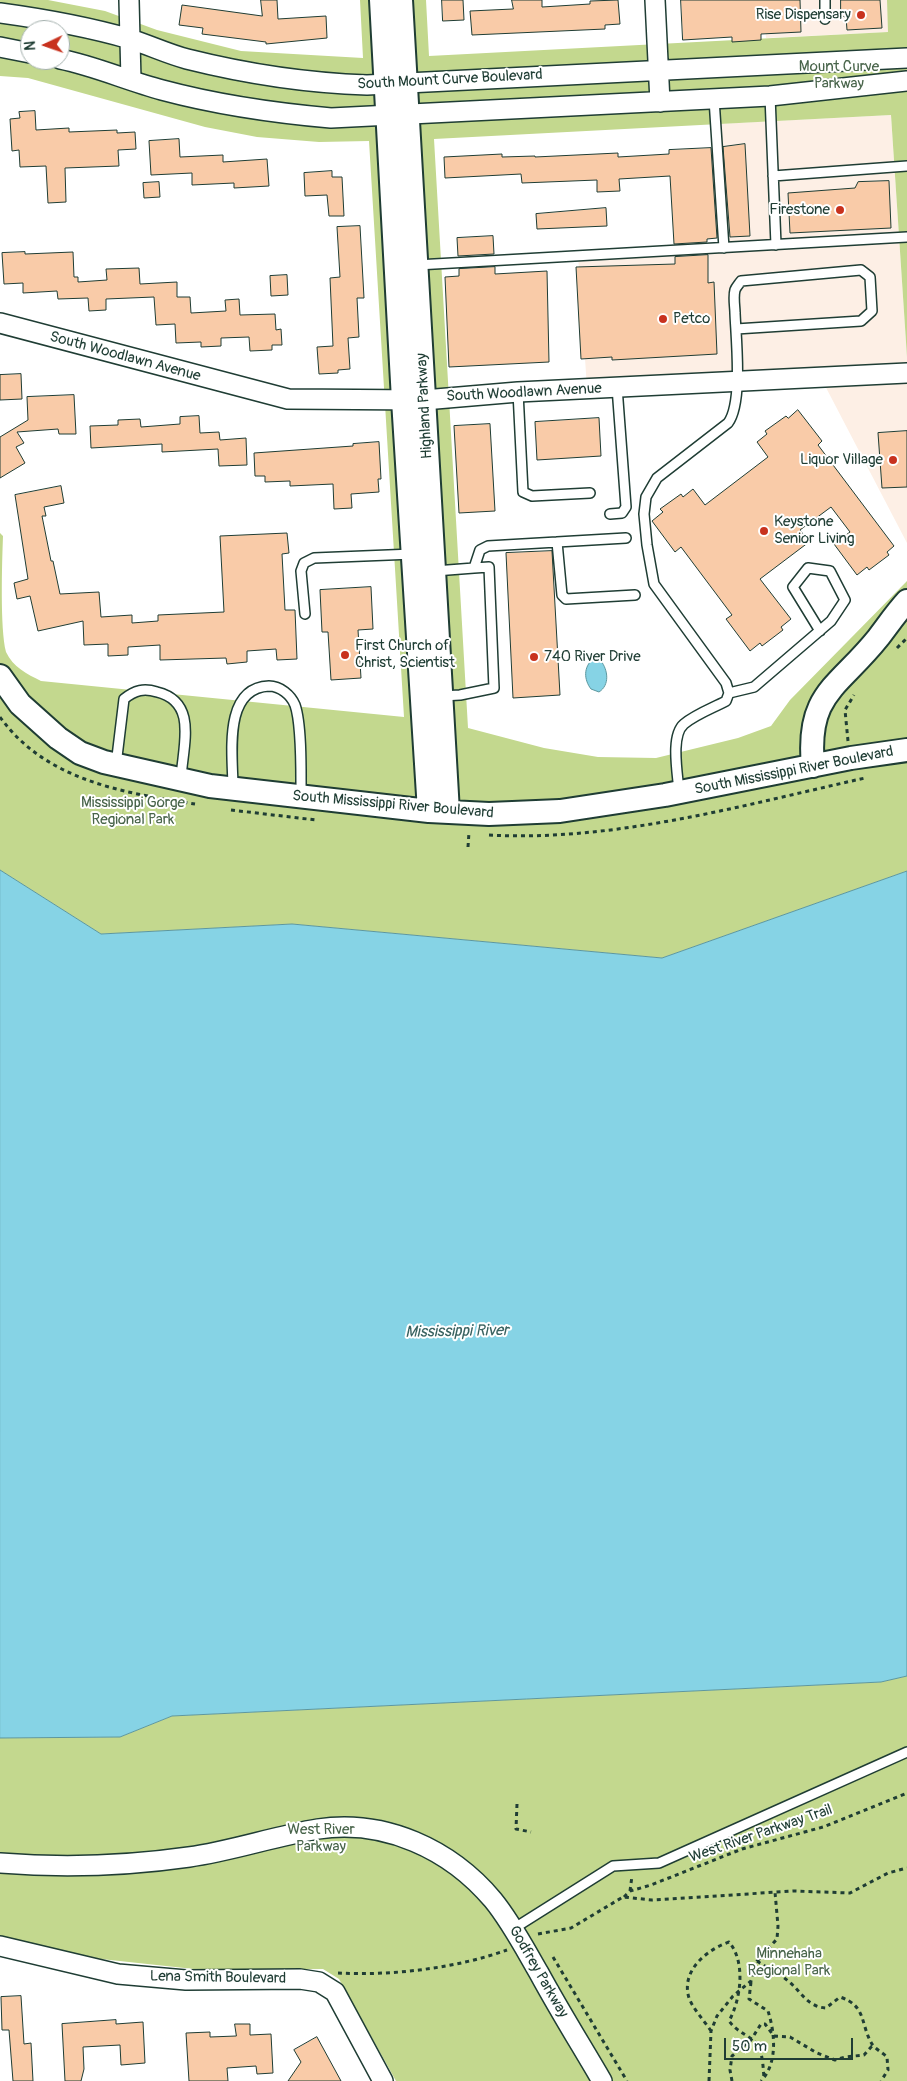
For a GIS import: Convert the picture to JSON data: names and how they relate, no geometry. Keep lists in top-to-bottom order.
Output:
{
  "streets": {
    "street": [
      "South Mount Curve Boulevard",
      "South Woodlawn Avenue",
      "Highland Parkway",
      "South Mississippi River Boulevard",
      "Godfrey Parkway",
      "Lena Smith Boulevard"
    ],
    "path": ["West River Parkway Trail"]
  },
  "crossings": [
    ["South Mount Curve Boulevard", "Highland Parkway"],
    ["South Woodlawn Avenue", "Highland Parkway"],
    ["Highland Parkway", "South Mississippi River Boulevard"]
  ],
  "water": ["Mississippi River"],
  "parks": [
    "Mount Curve Parkway",
    "Mississippi Gorge Regional Park",
    "West River Parkway",
    "Minnehaha Regional Park"
  ],
  "places": [
    "Rise Dispensary",
    "Firestone",
    "Petco",
    "Liquor Village",
    "Keystone Senior Living",
    "First Church of Christ, Scientist",
    "740 River Drive"
  ],
  "scale_bar": "50 m",
  "north": "left"
}
